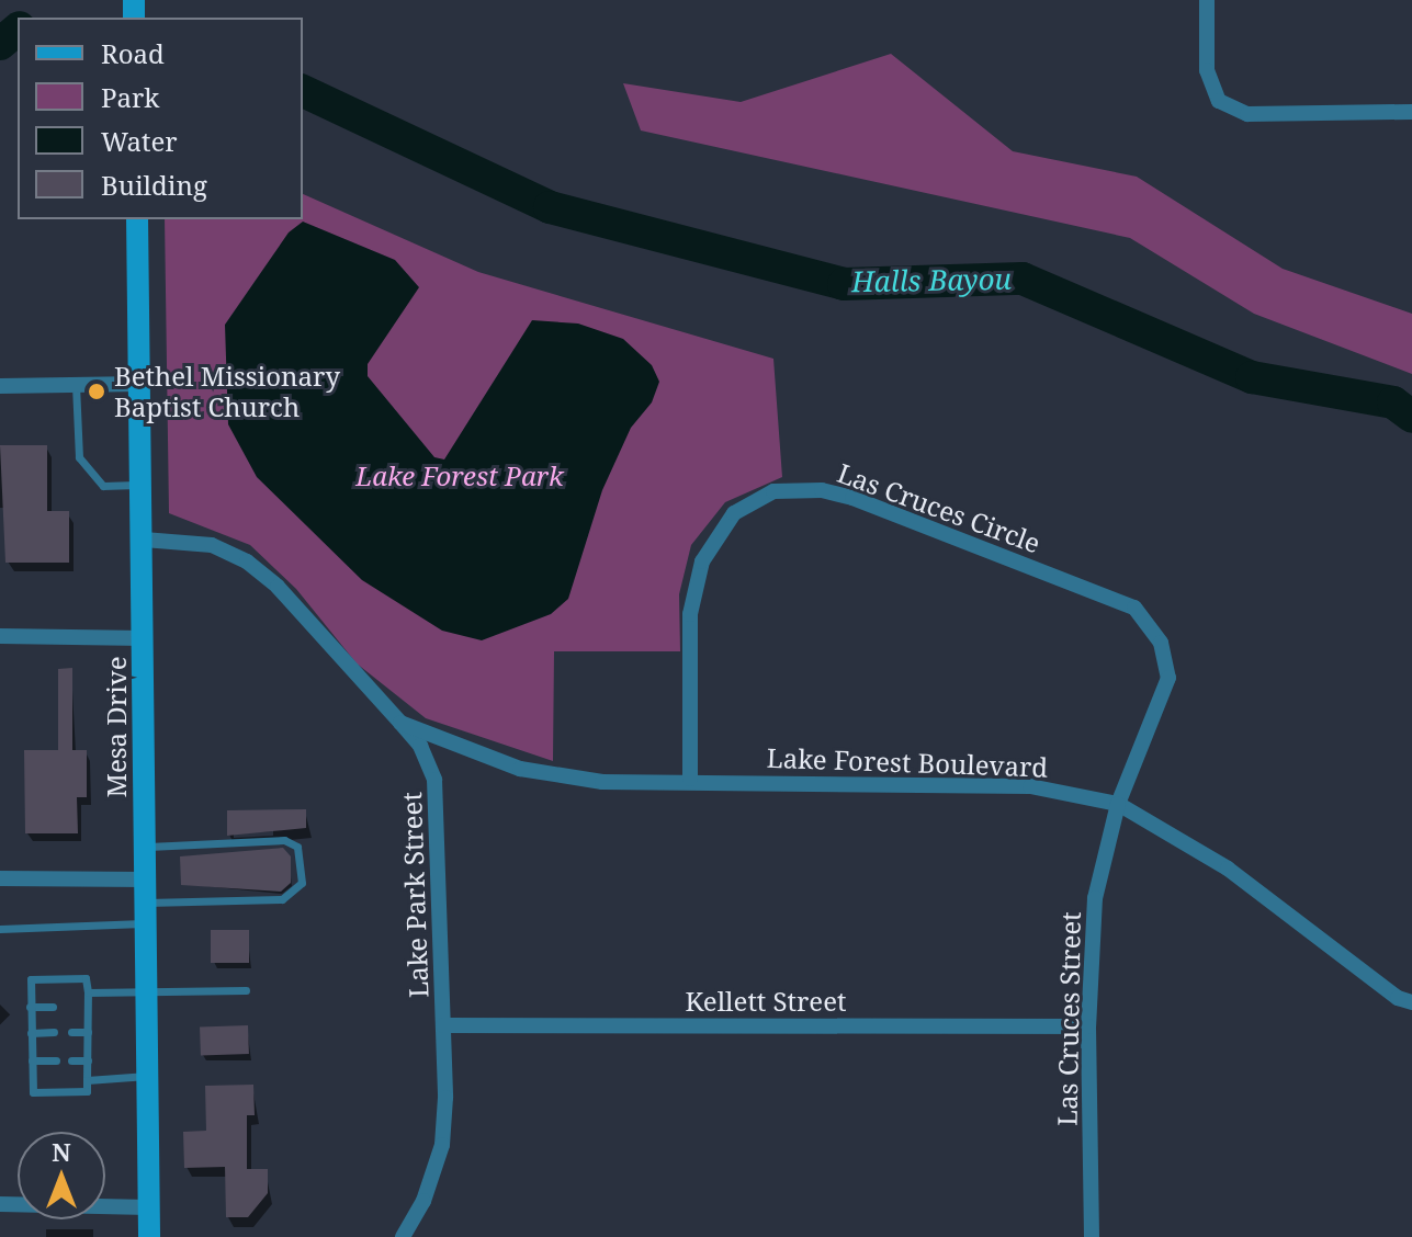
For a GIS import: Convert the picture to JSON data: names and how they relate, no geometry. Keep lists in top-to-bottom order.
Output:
{
  "streets": {
    "main road": ["Mesa Drive"],
    "street": [
      "Las Cruces Circle",
      "Lake Forest Boulevard",
      "Lake Park Street",
      "Kellett Street",
      "Las Cruces Street"
    ]
  },
  "crossings": [
    ["Las Cruces Circle", "Lake Forest Boulevard"],
    ["Las Cruces Circle", "Las Cruces Street"],
    ["Mesa Drive", "Lake Park Street"],
    ["Lake Forest Boulevard", "Lake Park Street"],
    ["Lake Forest Boulevard", "Las Cruces Street"],
    ["Lake Park Street", "Kellett Street"],
    ["Kellett Street", "Las Cruces Street"]
  ],
  "water": ["Halls Bayou"],
  "parks": ["Lake Forest Park"],
  "places": ["Bethel Missionary Baptist Church"],
  "legend": [
    "Road",
    "Park",
    "Water",
    "Building"
  ],
  "north": "top"
}
